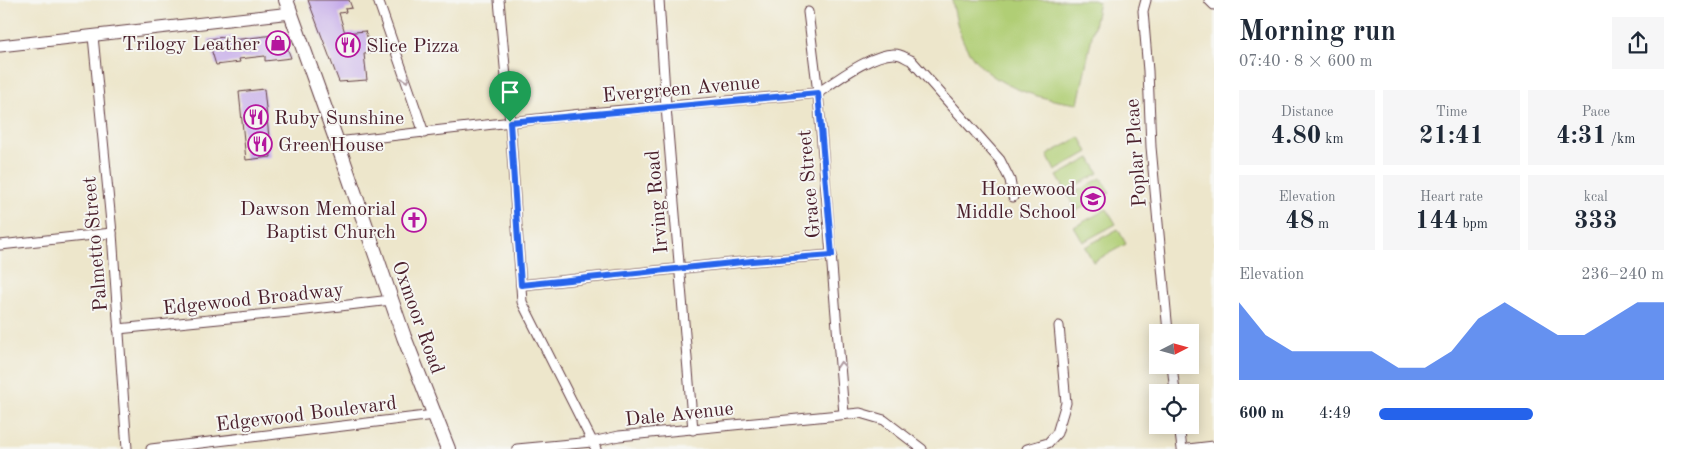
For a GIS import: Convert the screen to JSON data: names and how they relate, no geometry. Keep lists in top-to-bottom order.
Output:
{
  "streets": {
    "main road": ["Oxmoor Road"],
    "street": [
      "Evergreen Avenue",
      "Poplar Plcae",
      "Grace Street",
      "Irving Road",
      "Palmetto Street",
      "Edgewood Broadway",
      "Edgewood Boulevard",
      "Dale Avenue"
    ]
  },
  "crossings": [
    ["Evergreen Avenue", "Grace Street"],
    ["Evergreen Avenue", "Irving Road"],
    ["Evergreen Avenue", "Oxmoor Road"],
    ["Grace Street", "Dale Avenue"],
    ["Irving Road", "Dale Avenue"],
    ["Palmetto Street", "Edgewood Broadway"],
    ["Edgewood Broadway", "Oxmoor Road"],
    ["Oxmoor Road", "Edgewood Boulevard"]
  ],
  "one_way": ["Grace Street"],
  "places": {
    "shop": ["Trilogy Leather"],
    "restaurant": ["Slice Pizza", "Ruby Sunshine", "GreenHouse"],
    "school or university": ["Homewood Middle School"],
    "church": ["Dawson Memorial Baptist Church"]
  },
  "north": "right",
  "page": {
    "heading": ["Morning run", "07:40 · 8 × 600 m"],
    "stats": [
      ["Distance", "4.80 km"],
      ["Time", "21:41"],
      ["Pace", "4:31 /km"],
      ["Elevation", "48 m"],
      ["Heart rate", "144 bpm"],
      ["kcal", "333"]
    ],
    "chart": ["Elevation", "236–240 m"],
    "list": [
      {
        "name": "600 m",
        "note": "4:49"
      }
    ]
  }
}
